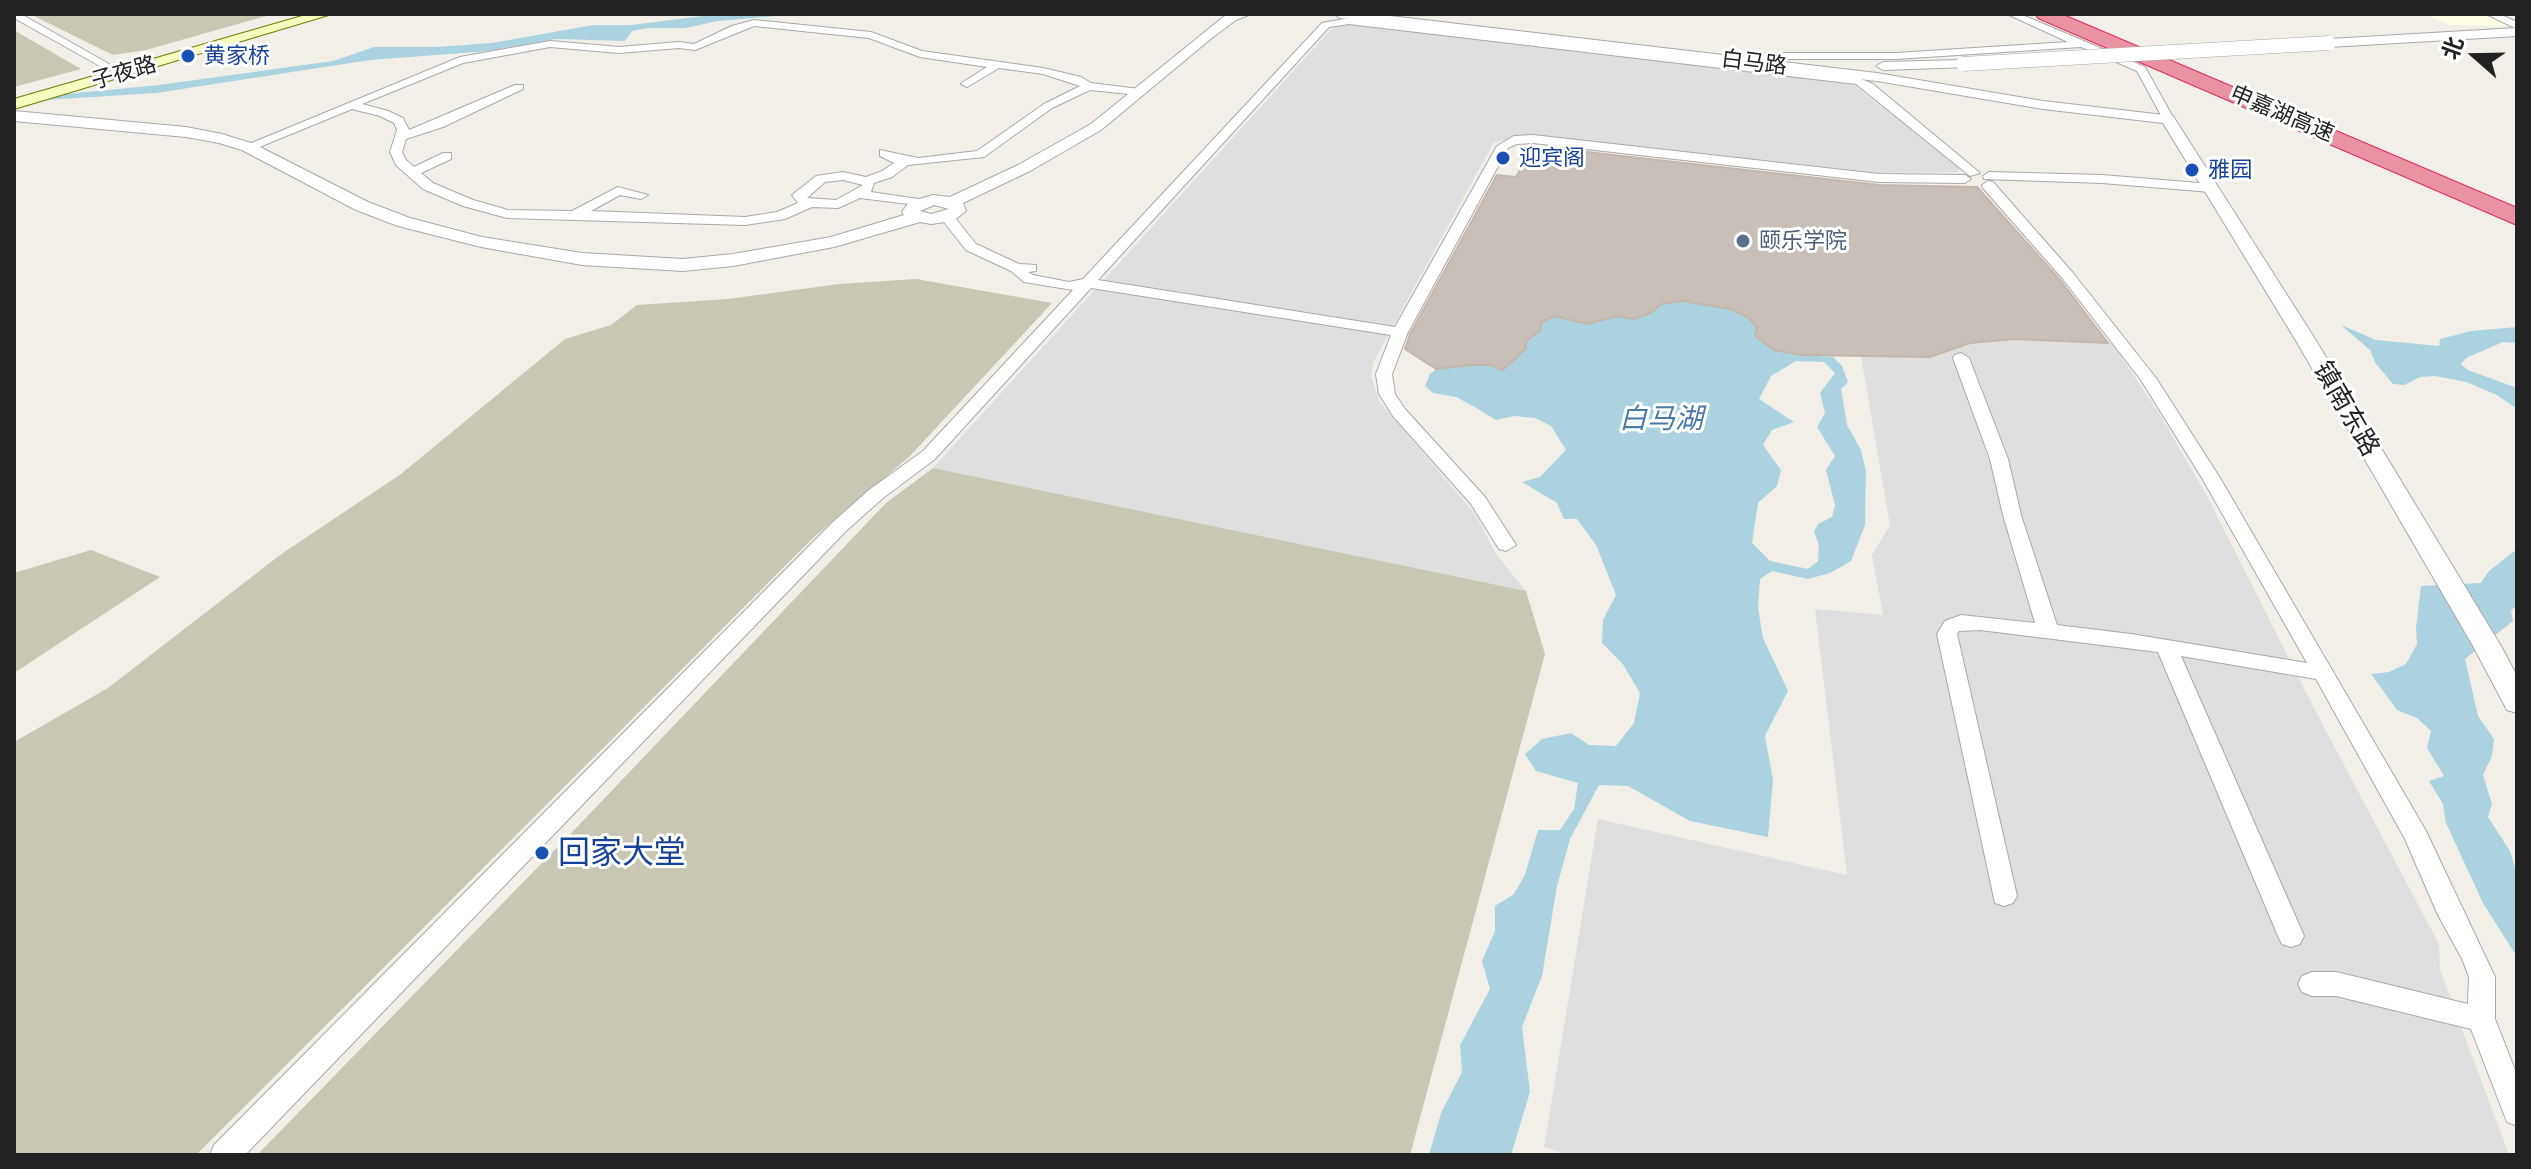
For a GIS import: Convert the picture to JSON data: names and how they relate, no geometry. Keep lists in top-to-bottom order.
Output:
{
  "streets": {
    "highway": ["申嘉湖高速"],
    "main road": ["子夜路"],
    "street": ["白马路", "镇南东路"]
  },
  "crossings": [
    ["白马路", "镇南东路"]
  ],
  "water": ["白马湖"],
  "places": [
    "黄家桥",
    "迎宾阁",
    "雅园",
    "颐乐学院",
    "回家大堂"
  ],
  "north": "left"
}
